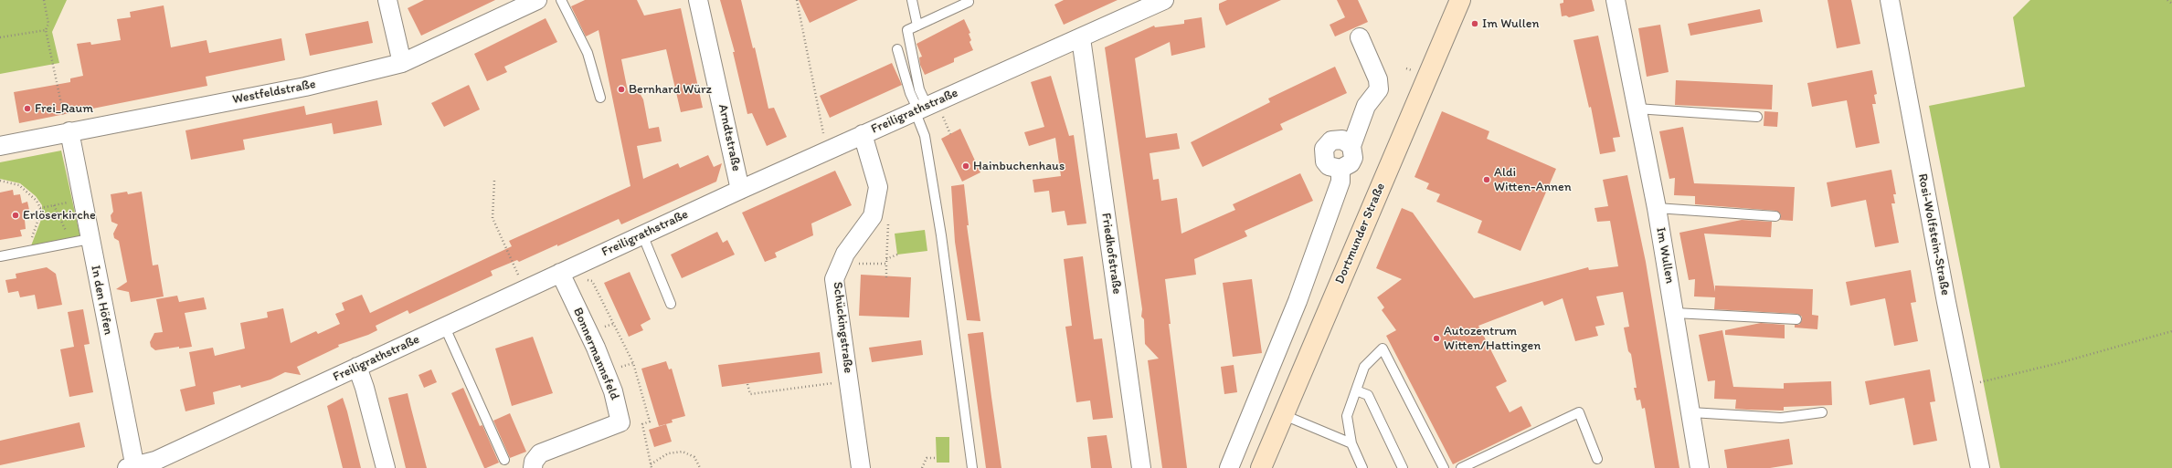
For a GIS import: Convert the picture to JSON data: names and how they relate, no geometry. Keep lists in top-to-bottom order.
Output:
{
  "streets": {
    "main road": ["Dortmunder Straße"],
    "street": [
      "Westfeldstraße",
      "Freiligrathstraße",
      "Arndtstraße",
      "Rosi-Wolfstein-Straße",
      "Friedhofstraße",
      "Im Wullen",
      "In den Höfen",
      "Schückingstraße",
      "Bonnermannsfeld"
    ]
  },
  "crossings": [
    ["Westfeldstraße", "In den Höfen"],
    ["Freiligrathstraße", "Arndtstraße"],
    ["Freiligrathstraße", "Friedhofstraße"],
    ["Freiligrathstraße", "In den Höfen"],
    ["Freiligrathstraße", "Schückingstraße"],
    ["Freiligrathstraße", "Bonnermannsfeld"]
  ],
  "places": [
    "Im Wullen",
    "Bernhard Würz",
    "Frei_Raum",
    "Hainbuchenhaus",
    "Aldi Witten-Annen",
    "Erlöserkirche",
    "Autozentrum Witten/Hattingen"
  ]
}
